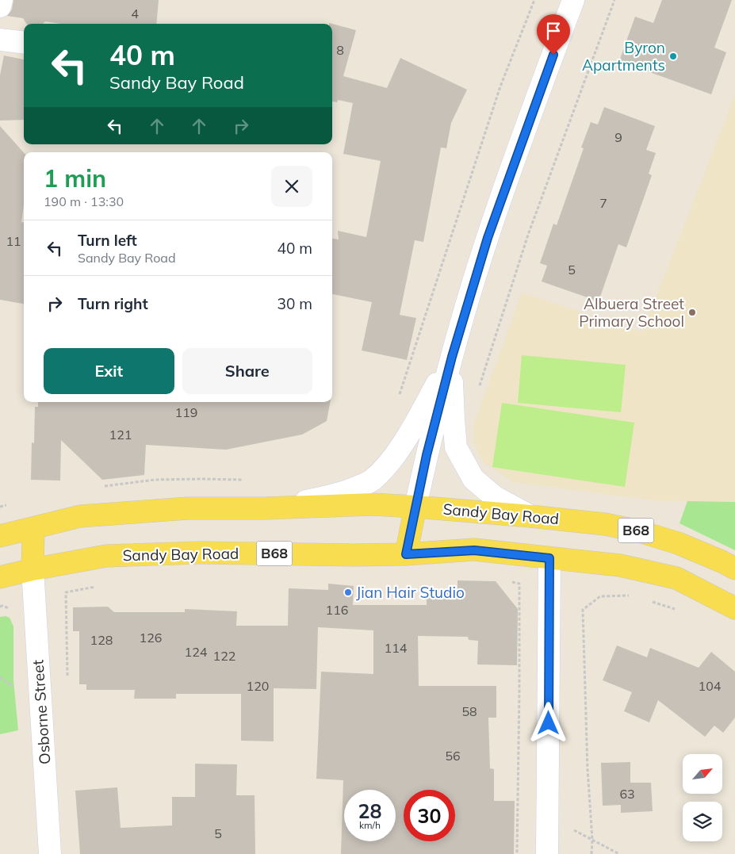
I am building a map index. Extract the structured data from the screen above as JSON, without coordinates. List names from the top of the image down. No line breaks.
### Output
{"streets":{"main road":["Sandy Bay Road","B68"],"street":["Osborne Street"]},"crossings":[["Sandy Bay Road","Osborne Street"]],"places":["Byron Apartments","Albuera Street Primary School","Jian Hair Studio"],"house_numbers":["4","8","9","7","11","5","119","121","116","126","128","114","124","122","120","104","58","56","63","5"],"north":"top right","page":{"turn":["40 m","Sandy Bay Road"],"heading":["1 min","190 m · 13:30"],"list":[{"name":"Turn left","note":"Sandy Bay Road","value":"40 m"},{"name":"Turn right","value":"30 m"}],"buttons":["Exit","Share"],"speed":"28 km/h","limit":"30"}}
